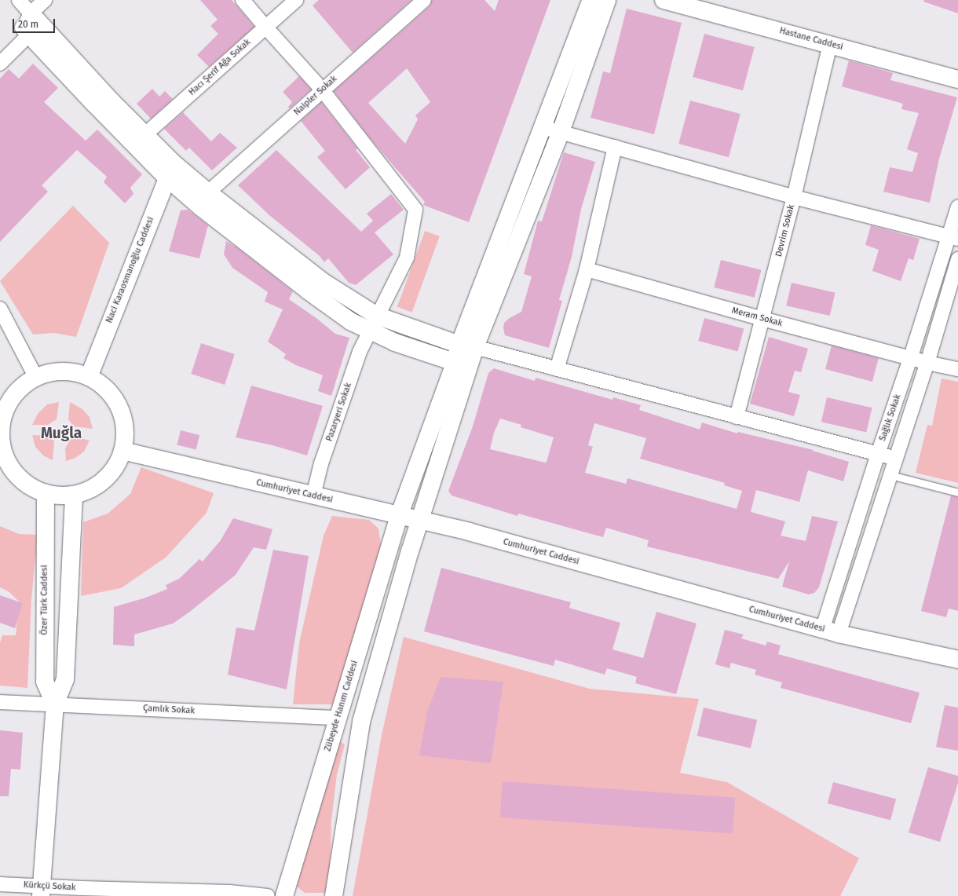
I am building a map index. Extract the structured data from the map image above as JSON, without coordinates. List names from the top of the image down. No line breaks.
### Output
{"streets":{"main road":["Hastane Caddesi","Naci Karaosmanoğlu Caddesi","Cumhuriyet Caddesi","Özer Türk Caddesi","Zübeyde Hanım Caddesi"],"street":["Hacı Şerif Ağa Sokak","Naipler Sokak","Devrim Sokak","Meram Sokak","Pazaryeri Sokak","Sağlık Sokak","Çamlık Sokak","Kürkçü Sokak"]},"crossings":[["Hastane Caddesi","Devrim Sokak"],["Hacı Şerif Ağa Sokak","Pazaryeri Sokak"],["Naipler Sokak","Pazaryeri Sokak"],["Devrim Sokak","Meram Sokak"],["Meram Sokak","Sağlık Sokak"],["Pazaryeri Sokak","Cumhuriyet Caddesi"],["Sağlık Sokak","Cumhuriyet Caddesi"],["Cumhuriyet Caddesi","Zübeyde Hanım Caddesi"],["Özer Türk Caddesi","Çamlık Sokak"],["Özer Türk Caddesi","Kürkçü Sokak"],["Zübeyde Hanım Caddesi","Çamlık Sokak"]],"districts":["Muğla"],"scale_bar":"20 m"}
